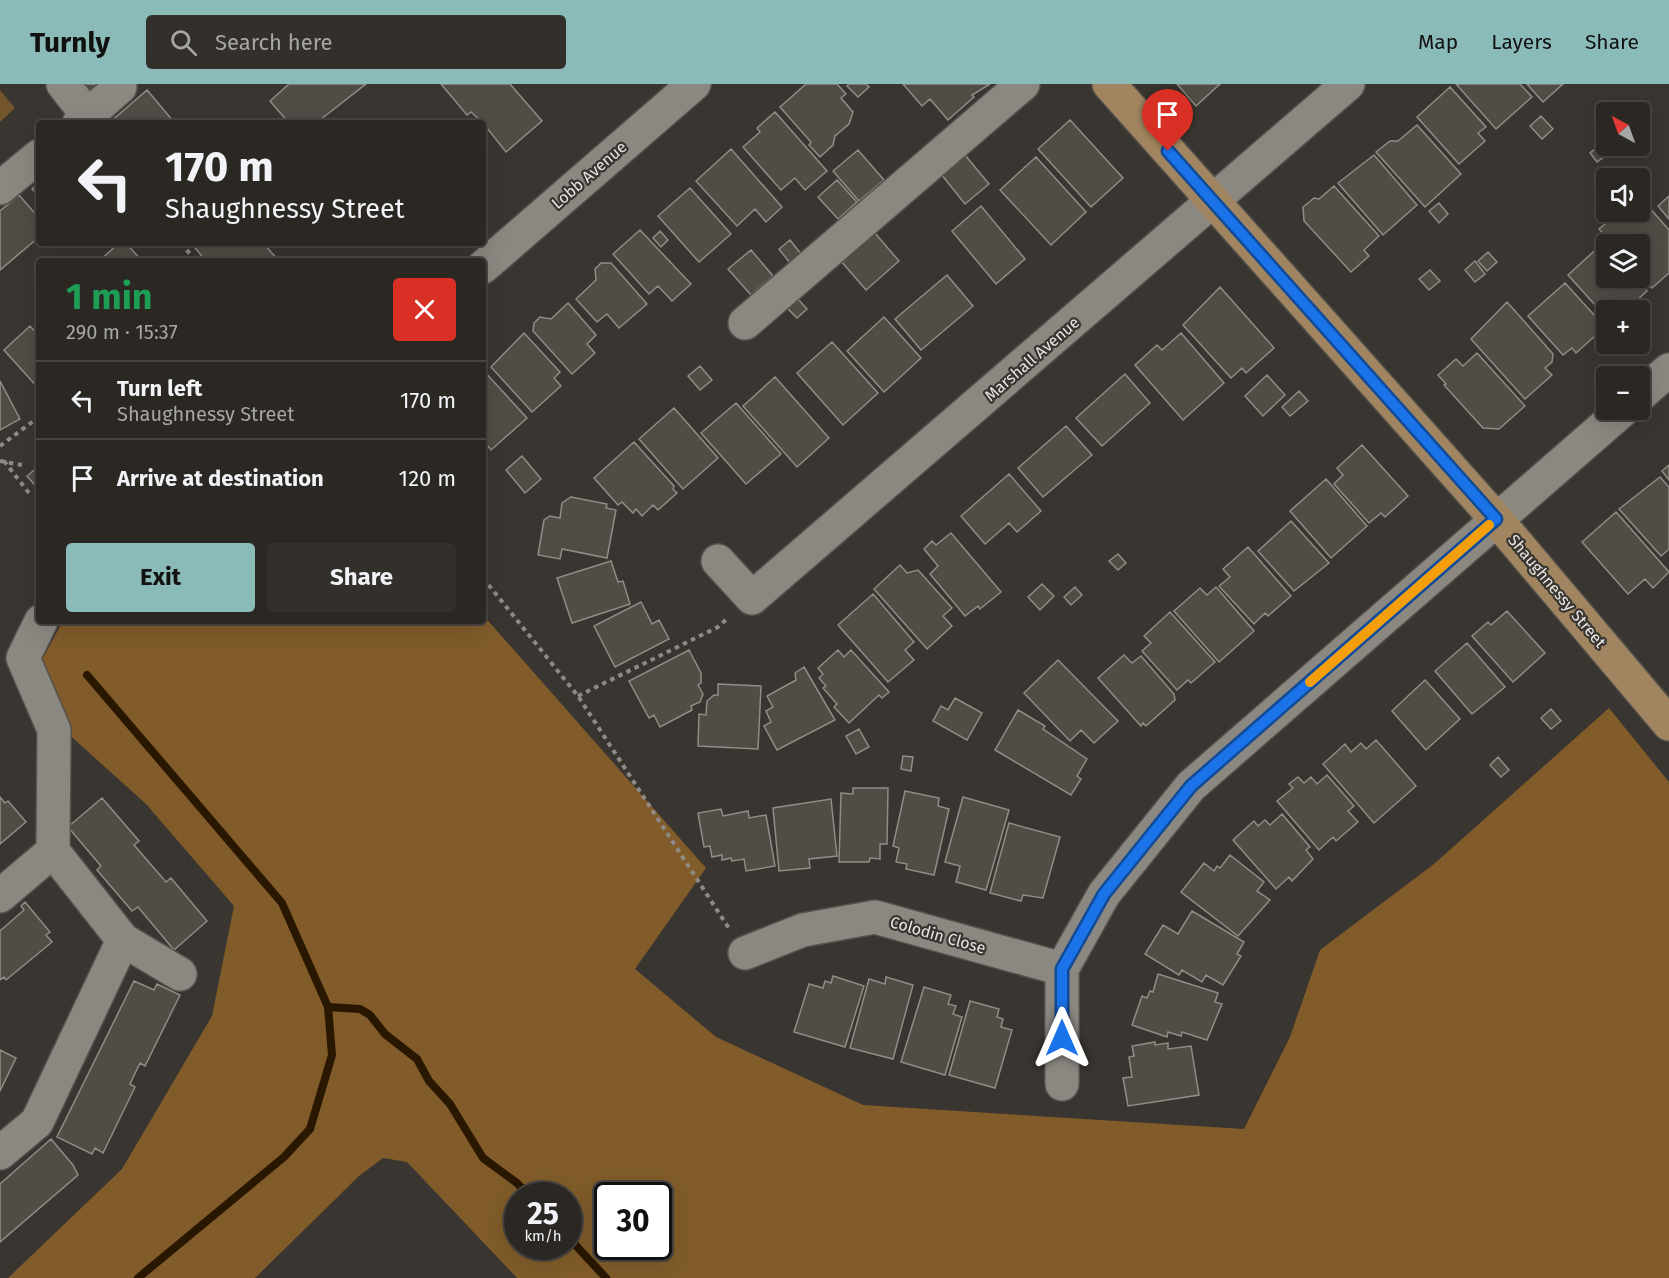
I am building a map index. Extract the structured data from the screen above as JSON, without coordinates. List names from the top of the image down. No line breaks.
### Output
{"streets":{"main road":["Shaughnessy Street"],"street":["Lobb Avenue","Marshall Avenue","Colodin Close"]},"crossings":[["Marshall Avenue","Shaughnessy Street"]],"north":"top left","page":{"header":"Turnly","search":"Search here","nav":["Map","Layers","Share"],"map_buttons":["+","−"],"turn":["170 m","Shaughnessy Street"],"heading":["1 min","290 m · 15:37"],"list":[{"name":"Turn left","note":"Shaughnessy Street","value":"170 m"},{"name":"Arrive at destination","value":"120 m"}],"buttons":["Exit","Share"],"speed":"25 km/h","limit":"30"}}
